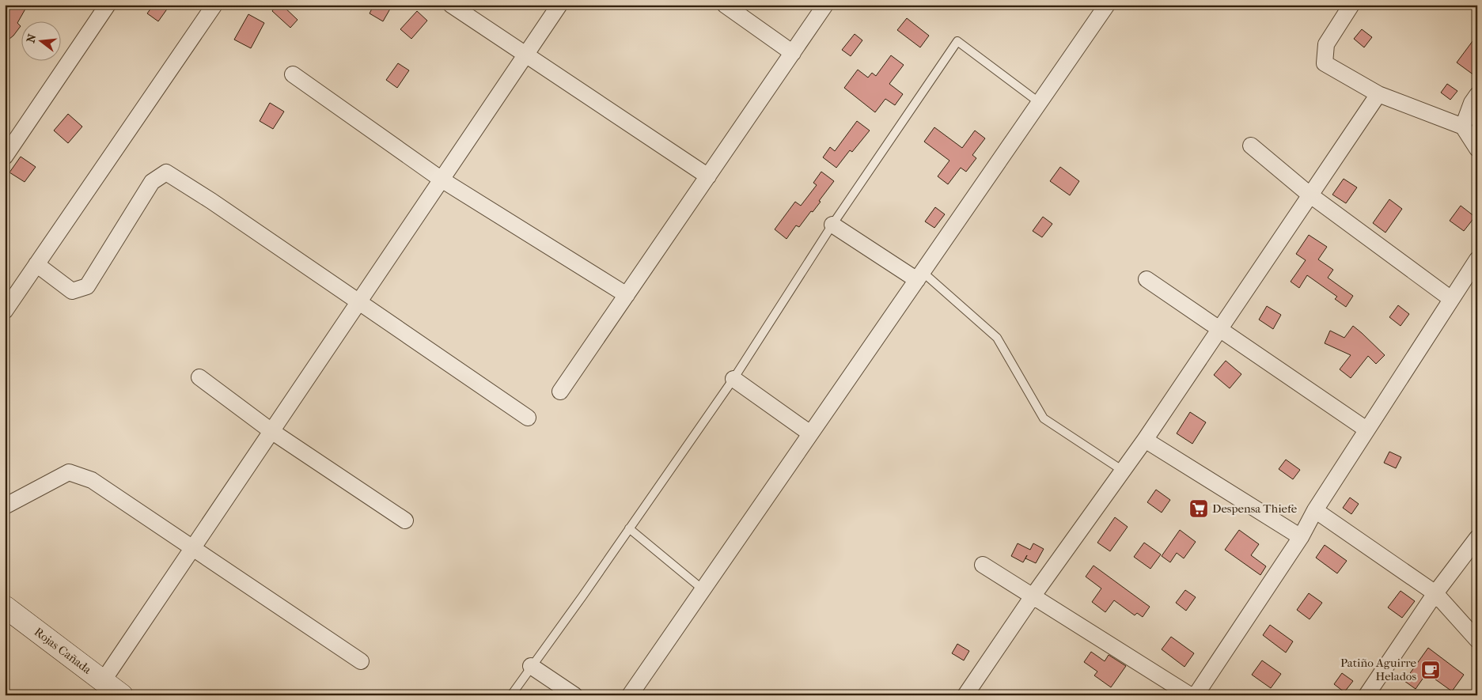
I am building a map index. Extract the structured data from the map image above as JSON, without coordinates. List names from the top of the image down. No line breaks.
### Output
{"streets":{"main road":["Rojas Cañada"]},"places":{"supermarket":["Despensa Thiefe"],"cafe":["Patiño Aguirre Helados"]},"north":"left"}
